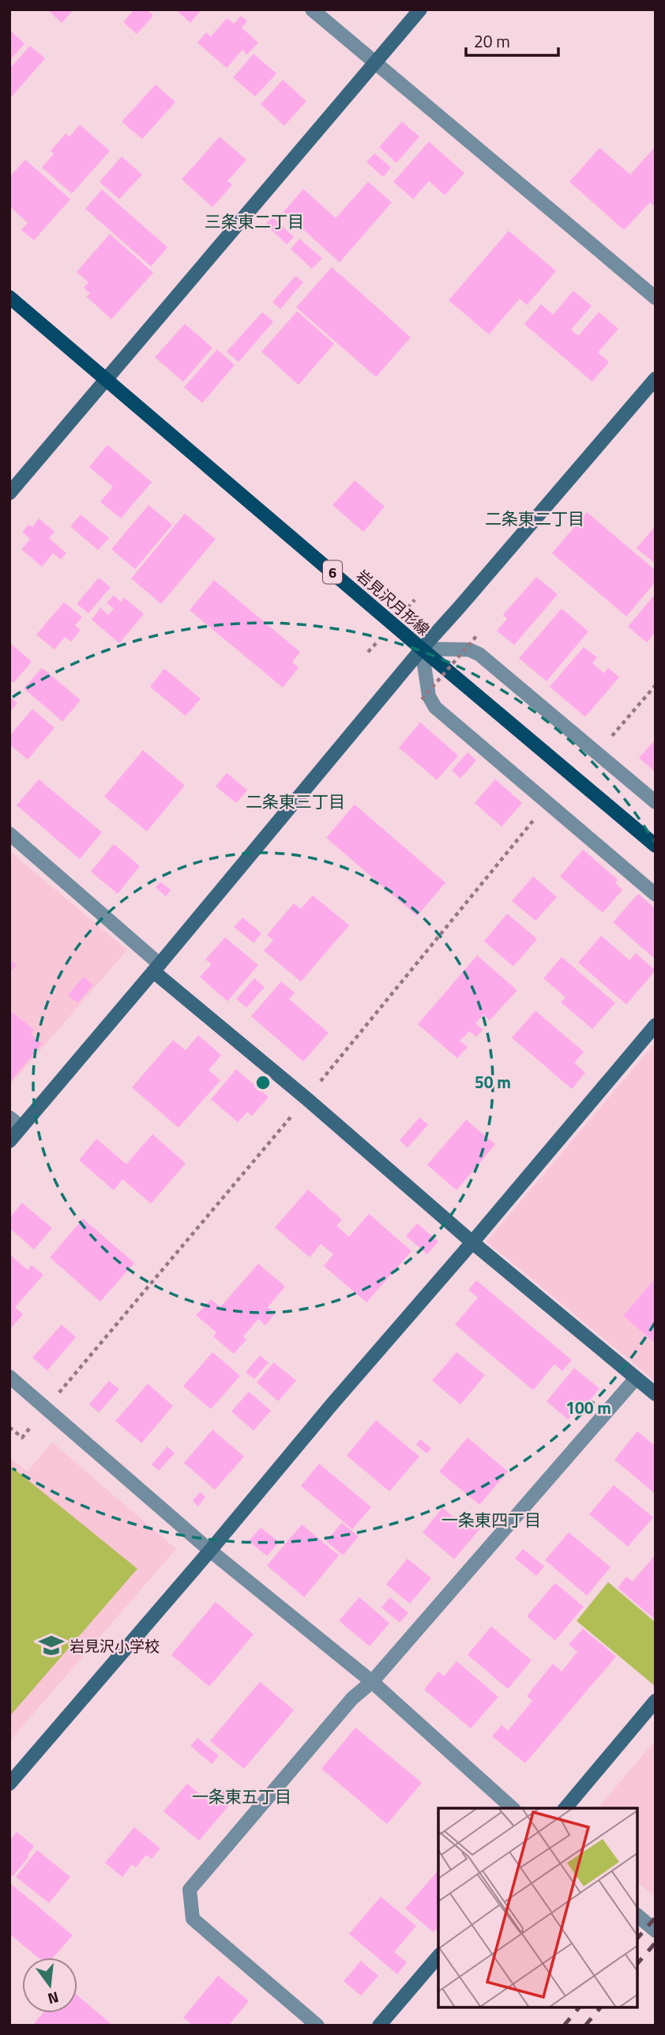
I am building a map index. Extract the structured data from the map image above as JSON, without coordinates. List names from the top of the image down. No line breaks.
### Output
{"streets":{"main road":["6","岩見沢月形線"]},"districts":["三条東二丁目","二条東二丁目","二条東三丁目","一条東四丁目","一条東五丁目"],"places":{"school or university":["岩見沢小学校"]},"scale_bar":"20 m","north":"bottom","rings":["50 m","100 m"]}
